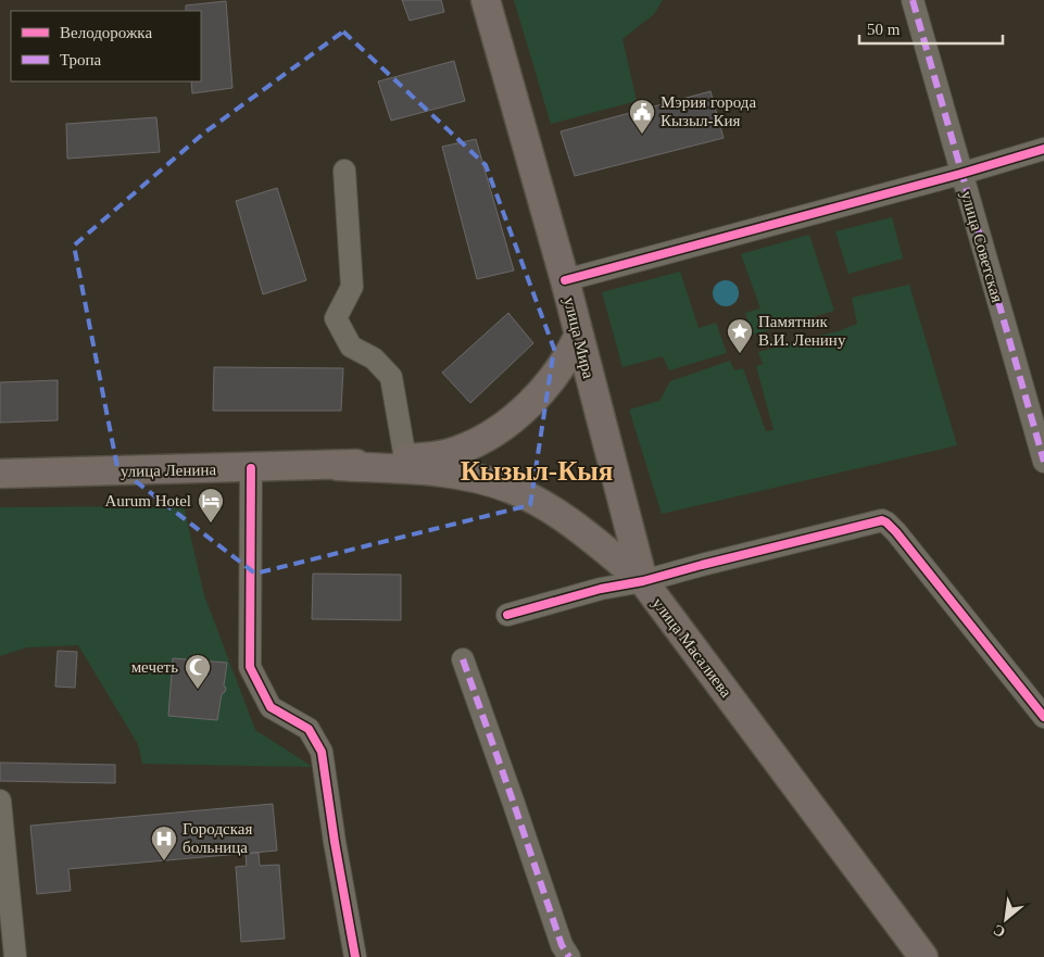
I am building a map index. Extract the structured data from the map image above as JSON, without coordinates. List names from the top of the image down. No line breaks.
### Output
{"streets":{"main road":["улица Мира","улица Ленина","улица Масалиева"],"street":["улица Советская"]},"crossings":[["улица Мира","улица Масалиева"],["улица Ленина","улица Масалиева"]],"districts":["Кызыл-Кыя"],"places":{"public building":["Мэрия города Кызыл-Кия"],"place":["Памятник В.И. Ленину"],"hotel":["Aurum Hotel"],"mosque":["мечеть"],"hospital":["Городская больница"]},"legend":["Велодорожка","Тропа"],"scale_bar":"50 m","north":"bottom left"}
